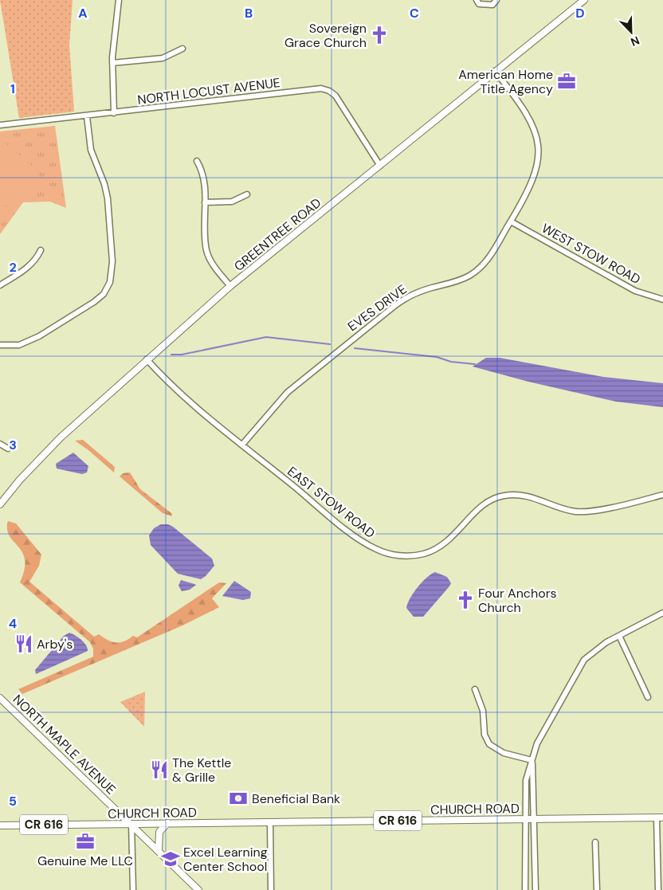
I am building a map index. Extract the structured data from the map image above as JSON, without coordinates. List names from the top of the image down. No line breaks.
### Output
{"streets":{"main road":["GREENTREE ROAD","NORTH MAPLE AVENUE","CHURCH ROAD","CR 616"],"street":["NORTH LOCUST AVENUE","WEST STOW ROAD","EVES DRIVE","EAST STOW ROAD"]},"crossings":[["NORTH LOCUST AVENUE","GREENTREE ROAD"],["GREENTREE ROAD","EVES DRIVE"],["GREENTREE ROAD","EAST STOW ROAD"],["WEST STOW ROAD","EVES DRIVE"],["EVES DRIVE","EAST STOW ROAD"],["NORTH MAPLE AVENUE","CHURCH ROAD"]],"places":{"church":["Sovereign Grace Church","Four Anchors Church"],"office":["American Home Title Agency","Genuine Me LLC"],"restaurant":["Arby's","The Kettle & Grille"],"bank":["Beneficial Bank"],"school or university":["Excel Learning Center School"]},"north":"bottom right","grid":{"columns":["A","B","C","D"],"rows":["1","2","3","4","5"]}}
